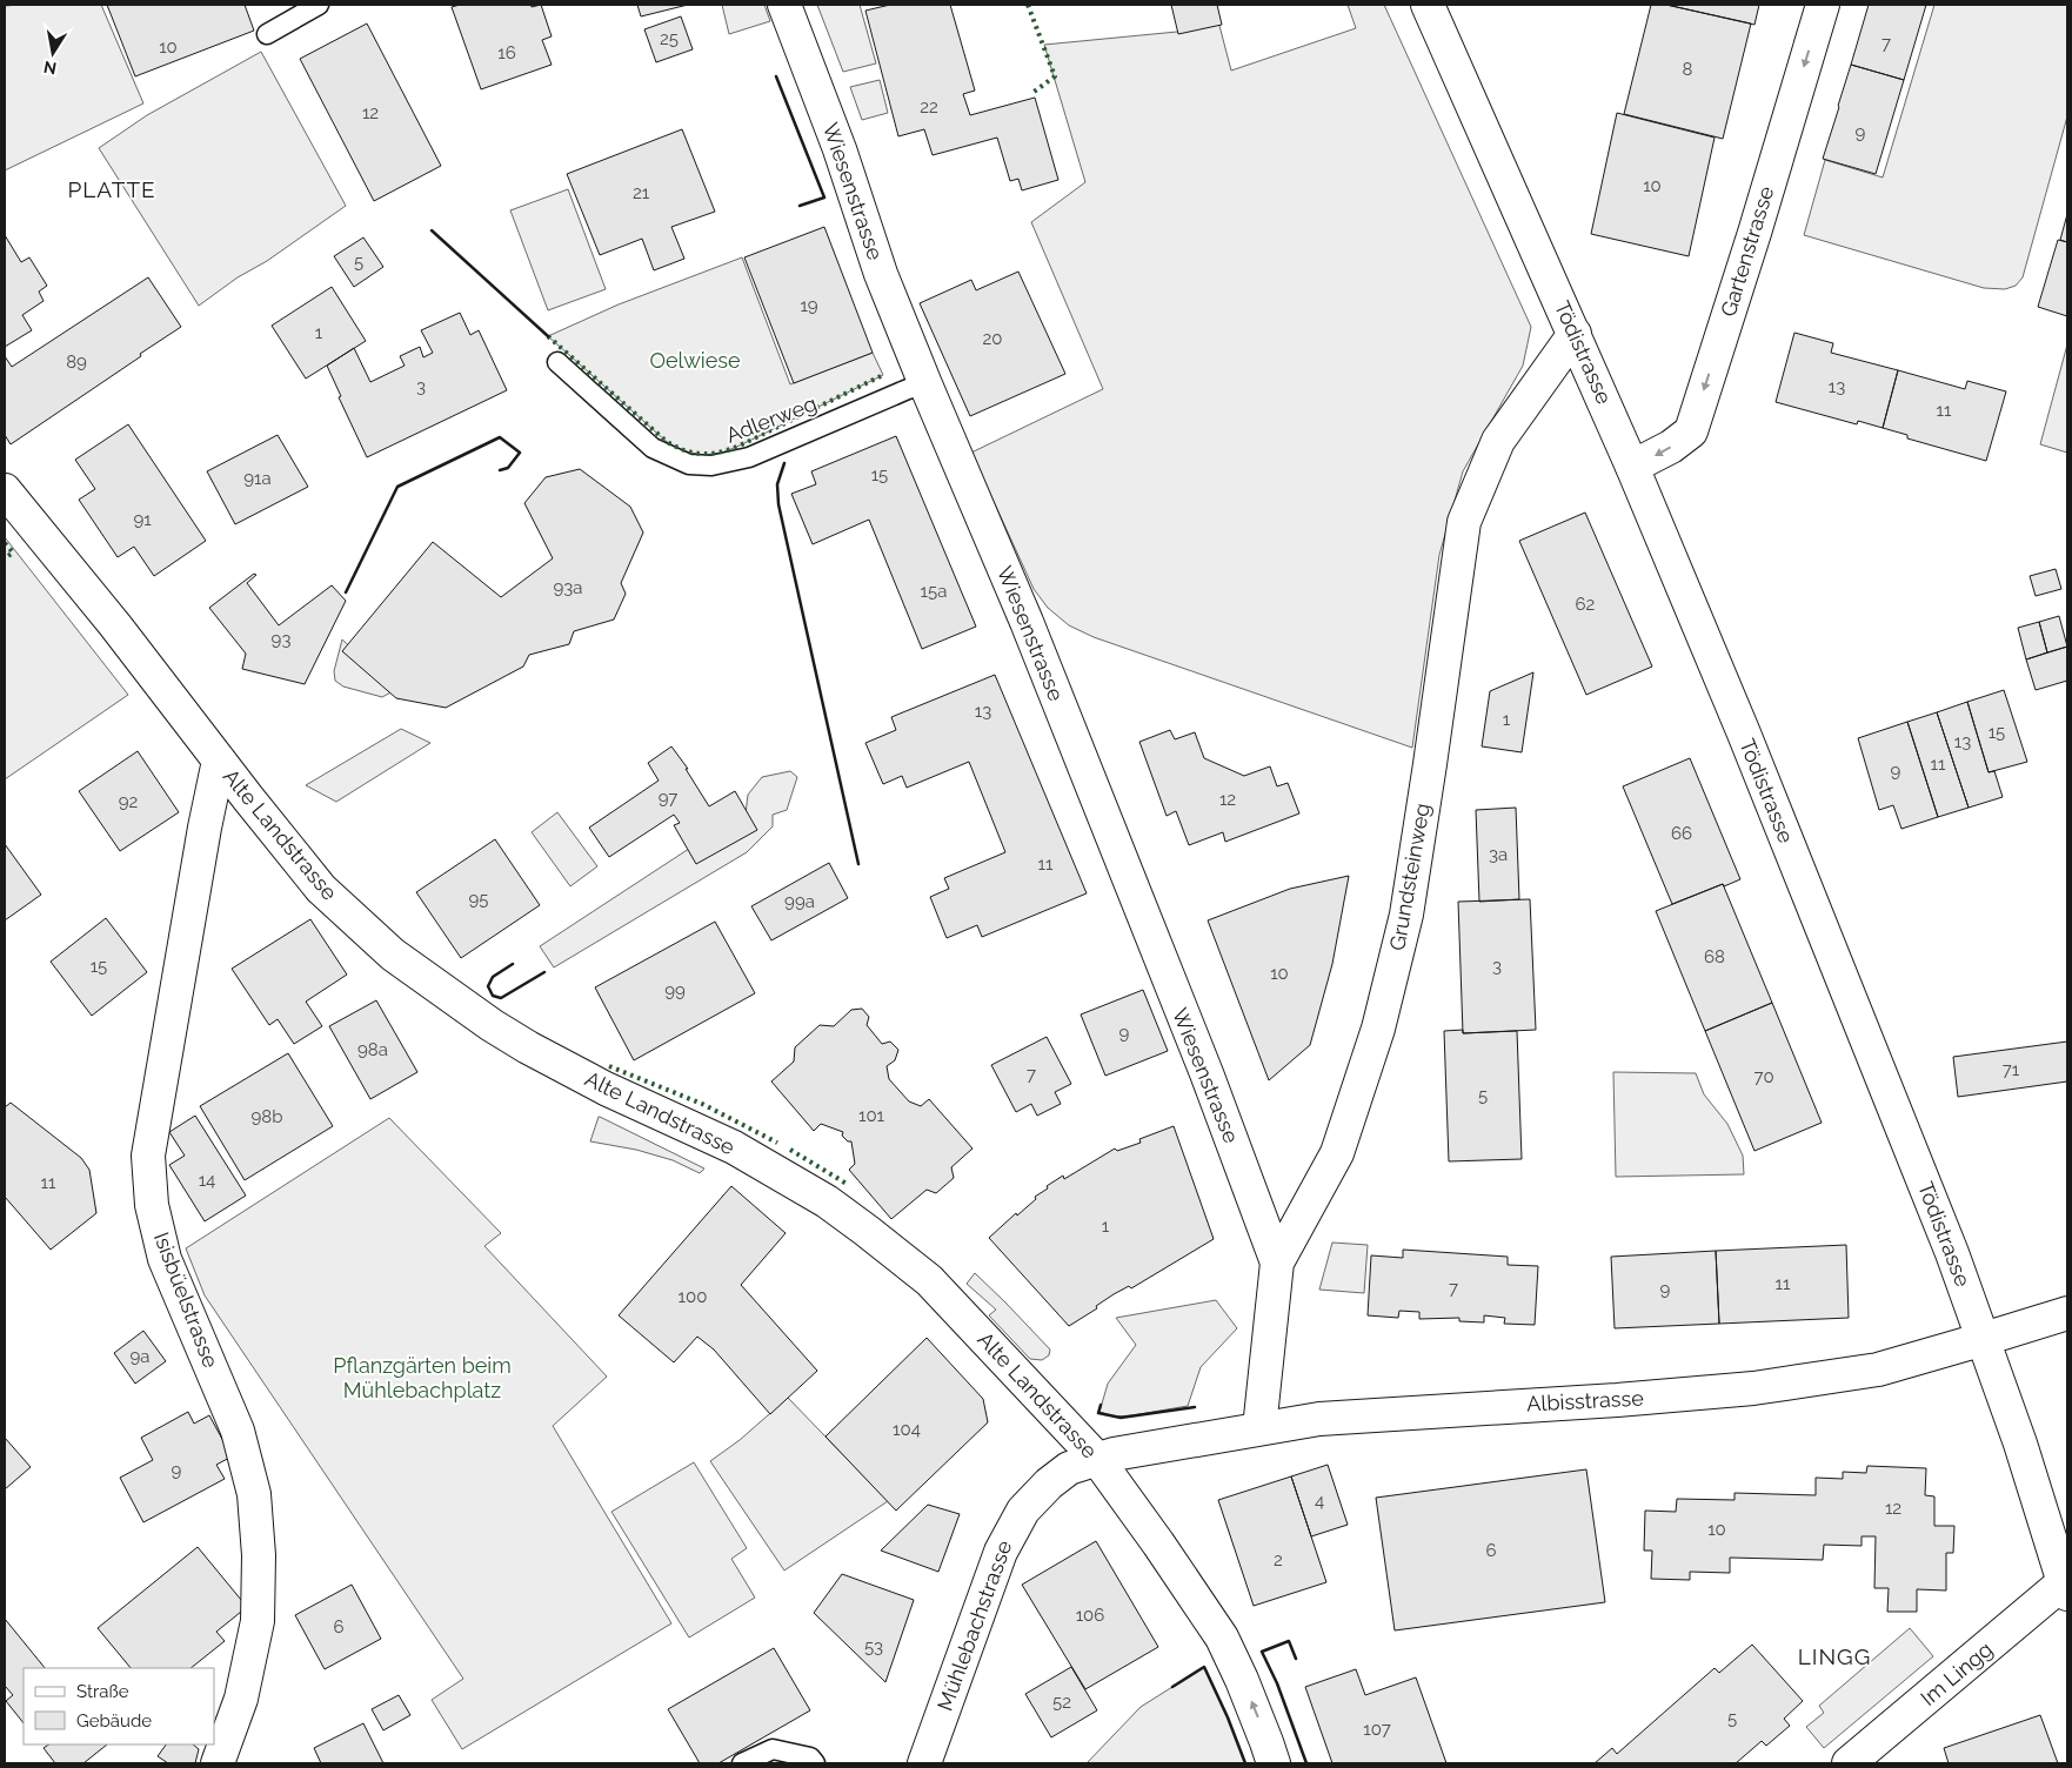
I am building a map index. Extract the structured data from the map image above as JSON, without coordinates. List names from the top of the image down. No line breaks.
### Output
{"streets":{"street":["Wiesenstrasse","Gartenstrasse","Tödistrasse","Alte Landstrasse","Grundsteinweg","Isisbüelstrasse","Albisstrasse","Mühlebachstrasse","Im Lingg"],"lane":["Adlerweg"]},"crossings":[["Wiesenstrasse","Adlerweg"],["Wiesenstrasse","Grundsteinweg"],["Gartenstrasse","Tödistrasse"],["Tödistrasse","Grundsteinweg"],["Tödistrasse","Albisstrasse"],["Tödistrasse","Im Lingg"],["Alte Landstrasse","Isisbüelstrasse"],["Alte Landstrasse","Albisstrasse"],["Alte Landstrasse","Mühlebachstrasse"],["Grundsteinweg","Albisstrasse"],["Albisstrasse","Mühlebachstrasse"]],"one_way":["Gartenstrasse"],"districts":["PLATTE","LINGG"],"parks":["Oelwiese","Pflanzgärten beim Mühlebachplatz"],"house_numbers":["25","7","10","16","8","22","12","9","10","21","5","19","1","20","89","3","13","11","15","91a","91","93a","15a","62","93","13","1","15","13","11","9","97","12","92","66","3a","11","95","99a","68","15","3","10","99","9","98a","71","7","70","5","101","98b","14","11","1","11","7","9","100","9a","104","9","4","12","10","6","2","106","6","53","52","5","107"],"legend":["Straße","Gebäude"],"north":"bottom"}
